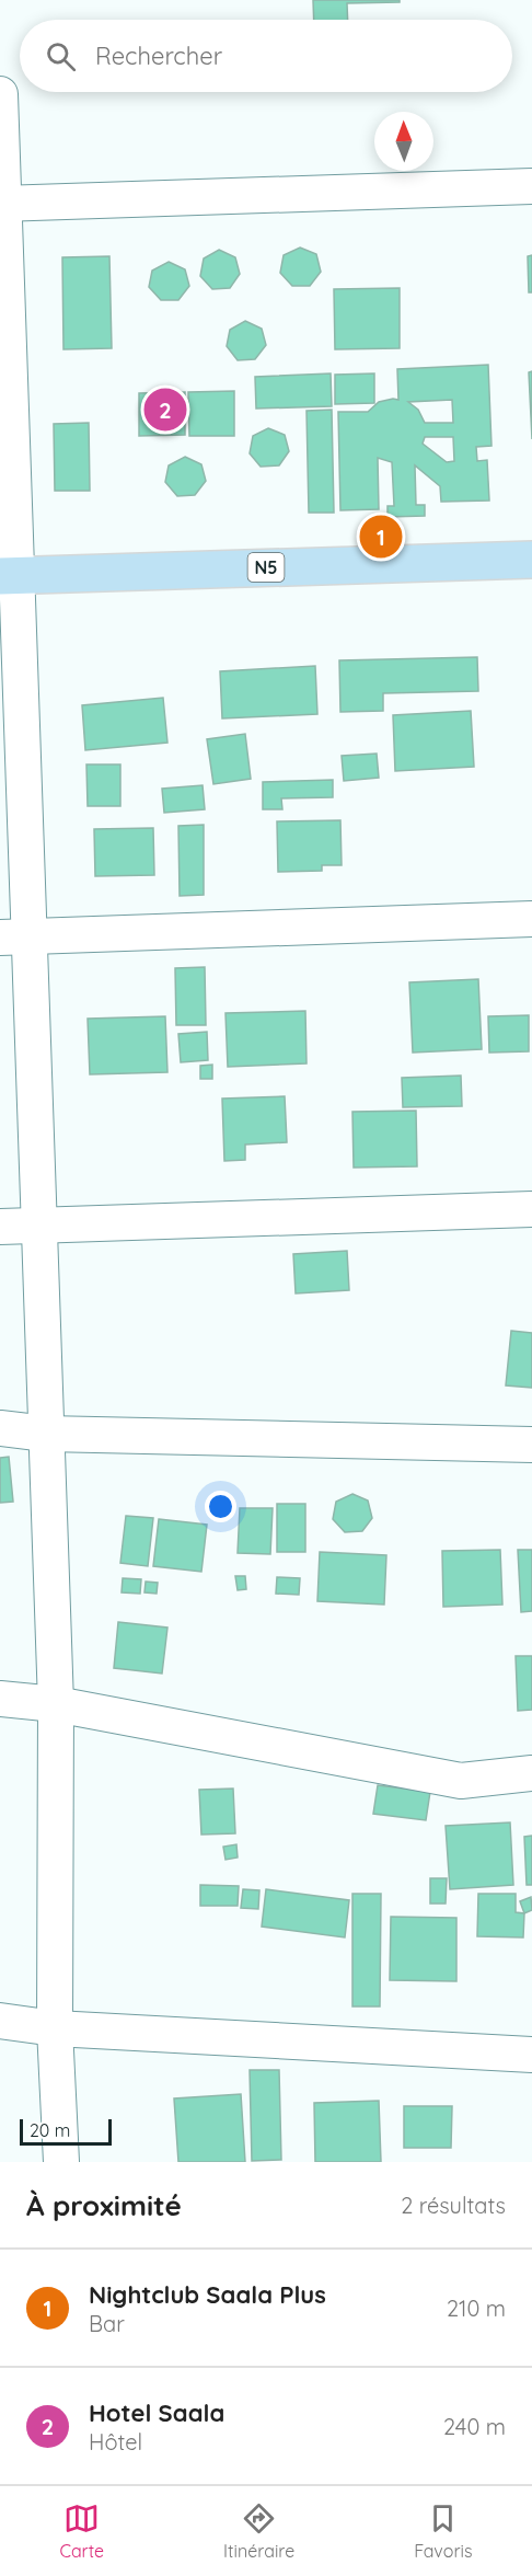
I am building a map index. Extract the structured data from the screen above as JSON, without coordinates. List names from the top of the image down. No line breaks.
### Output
{"streets":{"highway":["N5"]},"scale_bar":"20 m","north":"top","page":{"search":"Rechercher","pins":["2","1"],"scale":"20 m","heading":["À proximité","2 résultats"],"list":[{"mark":"1","name":"Nightclub Saala Plus","note":"Bar","value":"210 m"},{"mark":"2","name":"Hotel Saala","note":"Hôtel","value":"240 m"}],"nav":["Carte","Itinéraire","Favoris"]}}
